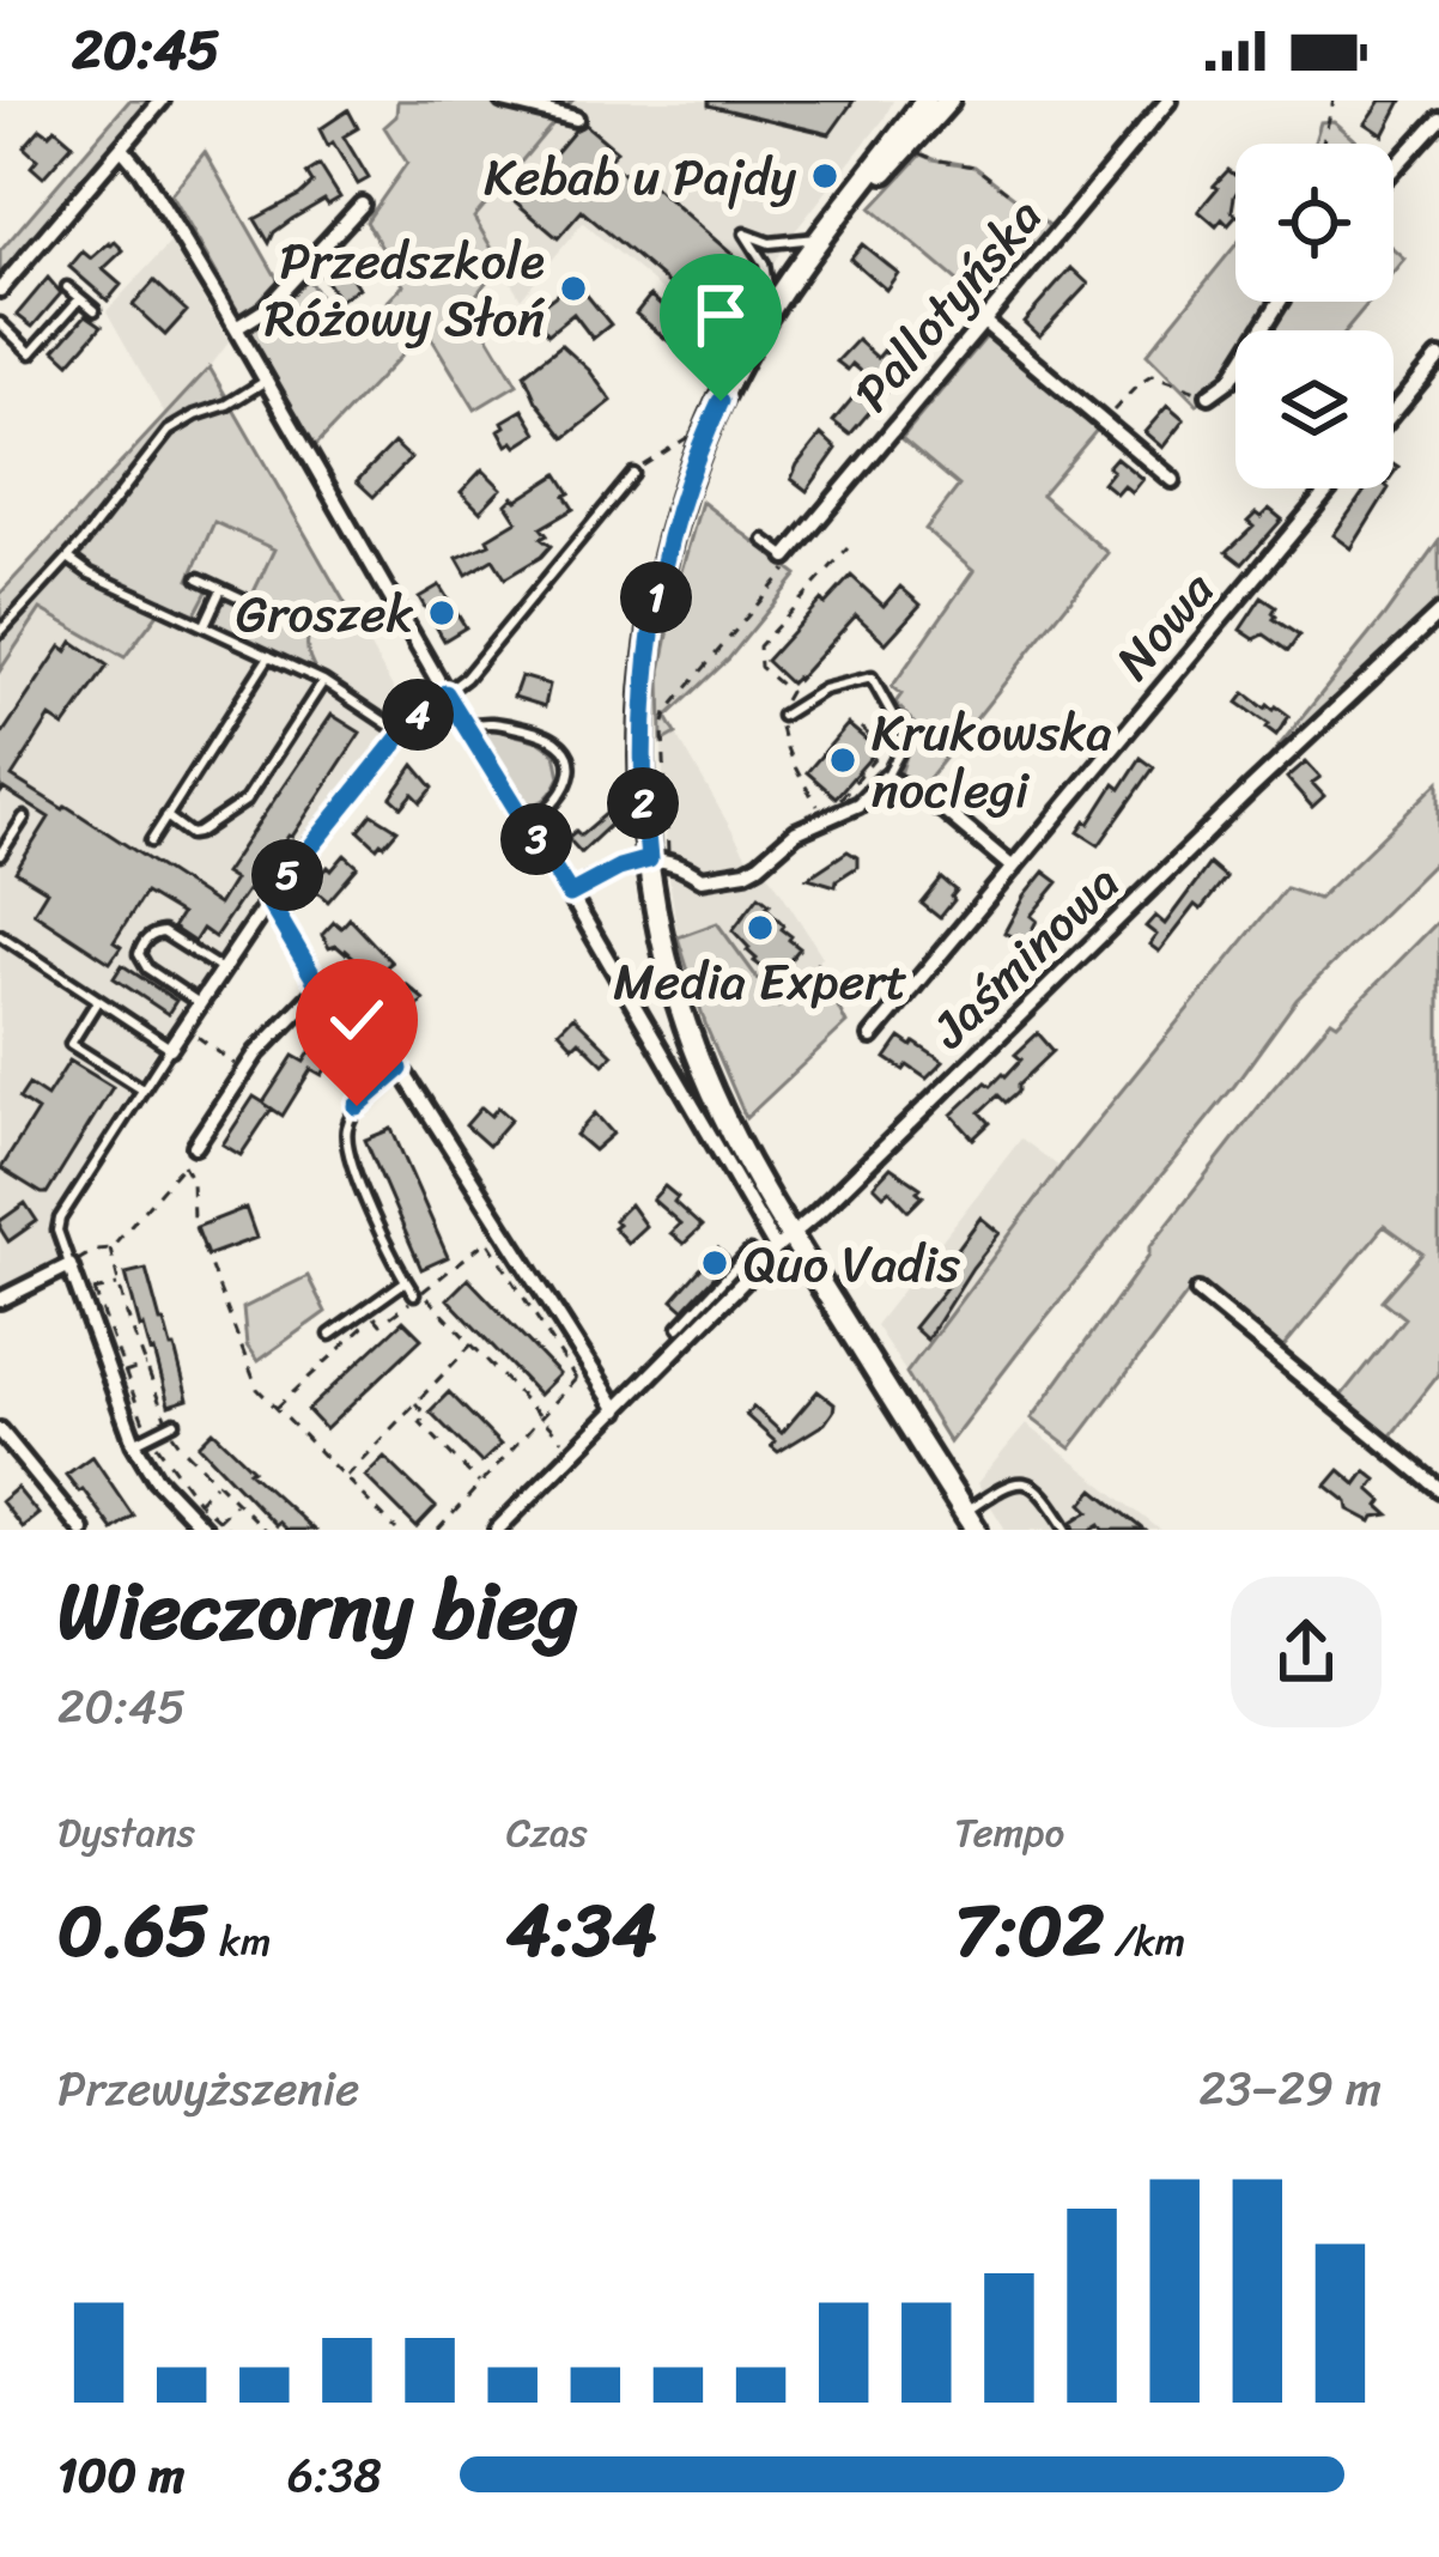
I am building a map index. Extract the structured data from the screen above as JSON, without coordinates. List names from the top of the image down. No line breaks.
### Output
{"streets":{"street":["Pallotyńska","Nowa","Jaśminowa"]},"places":["Kebab u Pajdy","Przedszkole Różowy Słoń","Groszek","Krukowska noclegi","Media Expert","Quo Vadis"],"page":{"status":"20:45","pins":["1","4","2","3","5"],"heading":["Wieczorny bieg","20:45"],"stats":[["Dystans","0.65 km"],["Czas","4:34"],["Tempo","7:02 /km"]],"chart":["Przewyższenie","23–29 m"],"list":[{"name":"100 m","note":"6:38"}]}}
